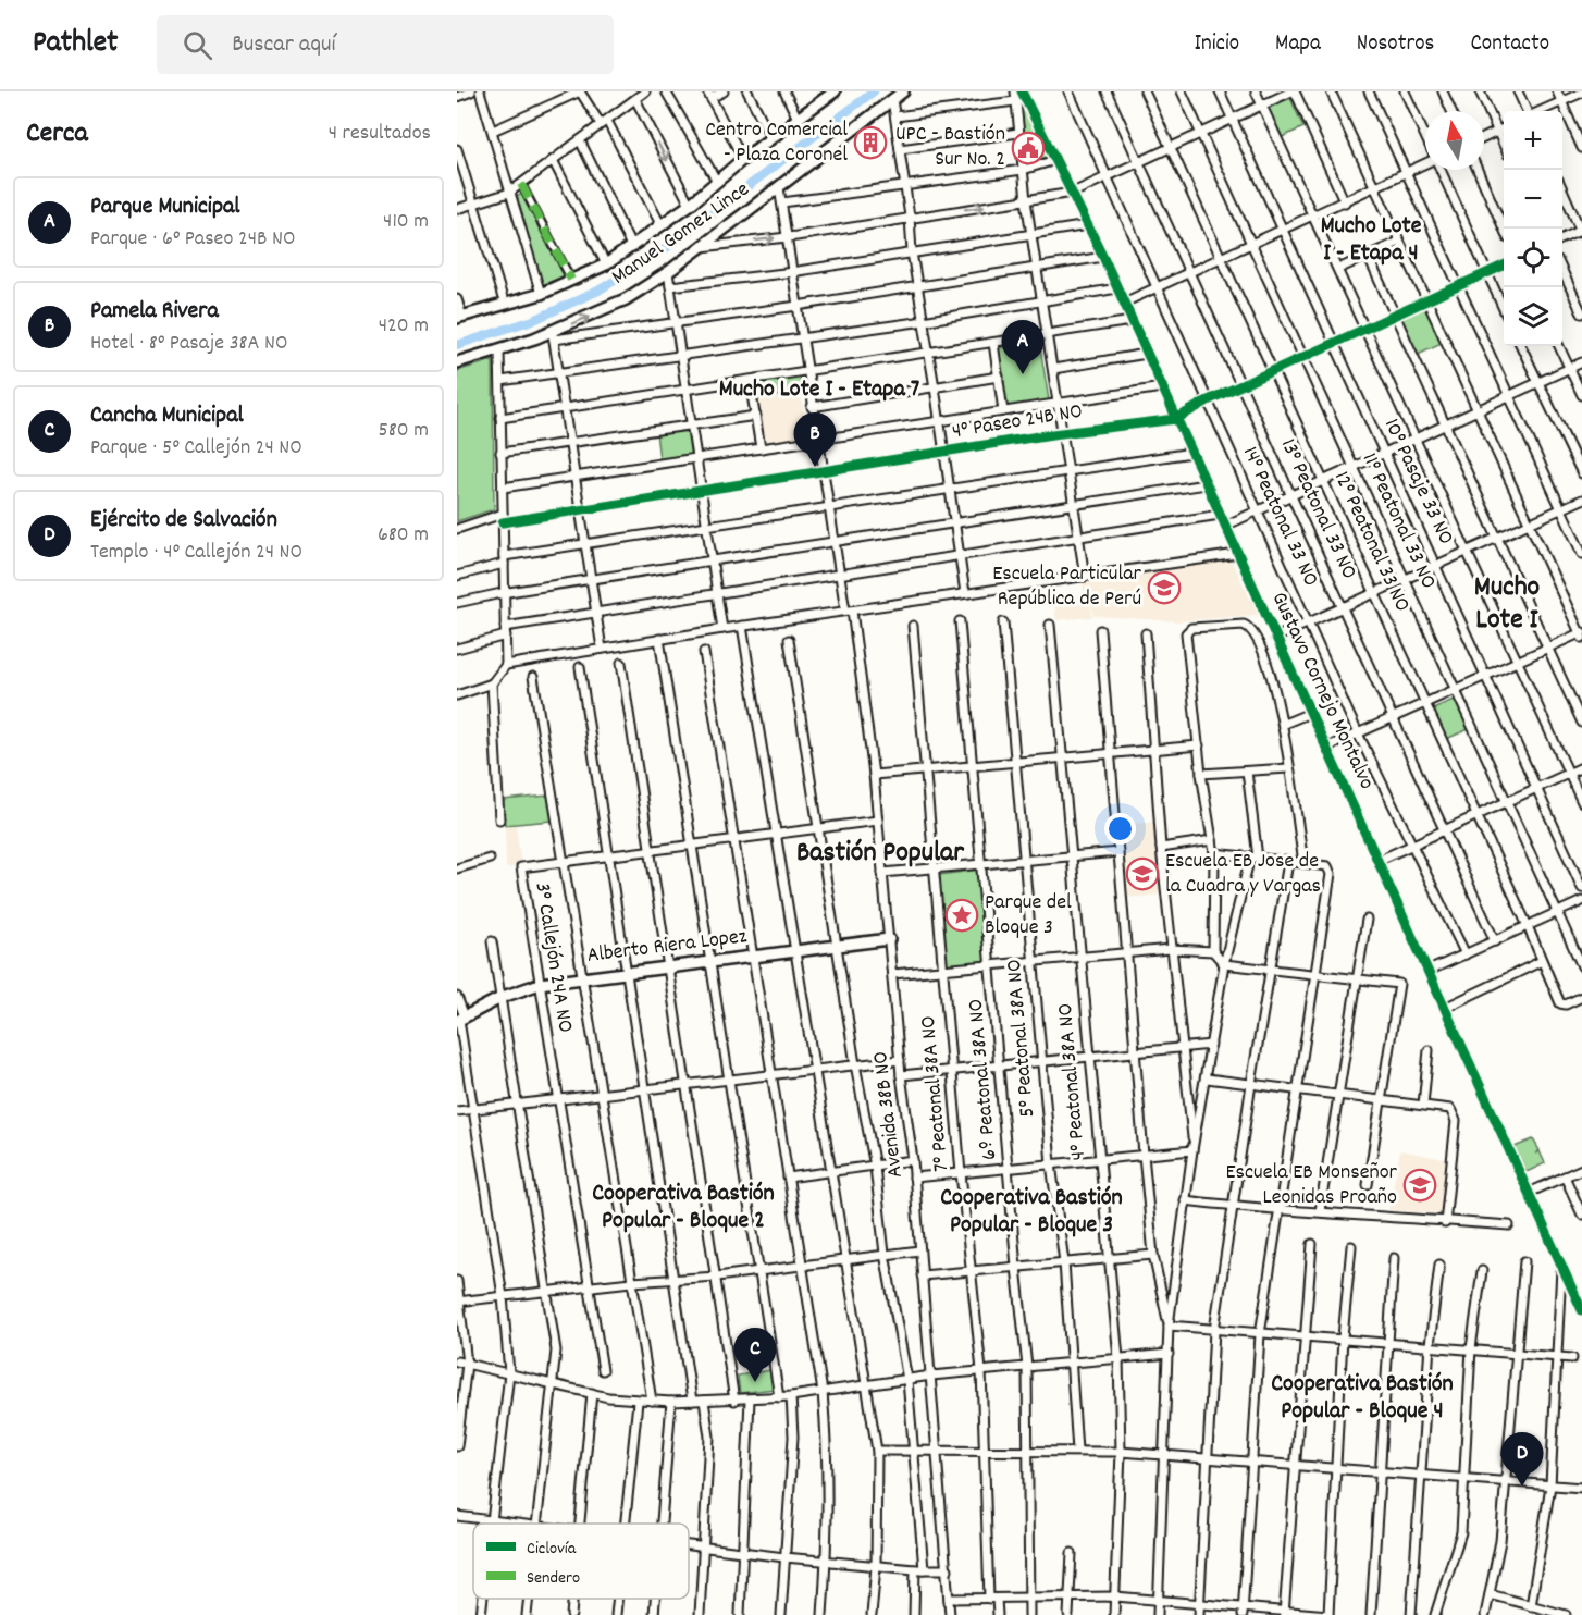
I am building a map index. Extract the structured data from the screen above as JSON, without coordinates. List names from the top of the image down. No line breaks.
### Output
{"streets":{"main road":["Manuel Gomez Lince","Alberto Riera Lopez"],"street":["4° Paseo 24B NO","10° Pasaje 33 NO","13° Peatonal 33 NO","14° Peatonal 33 NO","11° Peatonal 33 NO","12° Peatonal 33 NO","Gustavo Cornejo Montalvo","3° Callejón 24A NO","5° Peatonal 38A NO","6º Peatonal 38A NO","4° Peatonal 38A NO","7° Peatonal 38A NO","Avenida 38B NO"]},"crossings":[["Manuel Gomez Lince","Avenida 38B NO"],["4° Paseo 24B NO","10° Pasaje 33 NO"],["4° Paseo 24B NO","13° Peatonal 33 NO"],["4° Paseo 24B NO","14° Peatonal 33 NO"],["4° Paseo 24B NO","11° Peatonal 33 NO"],["4° Paseo 24B NO","12° Peatonal 33 NO"],["4° Paseo 24B NO","Gustavo Cornejo Montalvo"],["4° Paseo 24B NO","Avenida 38B NO"],["Alberto Riera Lopez","3° Callejón 24A NO"],["Alberto Riera Lopez","Avenida 38B NO"],["3° Callejón 24A NO","Avenida 38B NO"]],"districts":["Mucho Lote I - Etapa 4","Mucho Lote I - Etapa 7","Mucho Lote I","Bastión Popular","Cooperativa Bastión Popular - Bloque 2","Cooperativa Bastión Popular - Bloque 3","Cooperativa Bastión Popular - Bloque 4"],"places":{"building":["Centro Comercial - Plaza Coronel"],"public building":["UPC - Bastión Sur No. 2"],"school or university":["Escuela Particular República de Perú","Escuela EB Jose de la Cuadra y Vargas","Escuela EB Monseñor Leonidas Proaño"],"place":["Parque del Bloque 3"]},"legend":["Ciclovía","Sendero"],"north":"top","page":{"header":"Pathlet","search":"Buscar aquí","nav":["Inicio","Mapa","Nosotros","Contacto"],"heading":["Cerca","4 resultados"],"map_buttons":["+","−"],"list":[{"mark":"A","name":"Parque Municipal","note":"Parque · 6° Paseo 24B NO","value":"410 m"},{"mark":"B","name":"Pamela Rivera","note":"Hotel · 8° Pasaje 38A NO","value":"420 m"},{"mark":"C","name":"Cancha Municipal","note":"Parque · 5° Callejón 24 NO","value":"580 m"},{"mark":"D","name":"Ejército de Salvación","note":"Templo · 4° Callejón 24 NO","value":"680 m"}],"pins":["A","B","C","D"]}}
